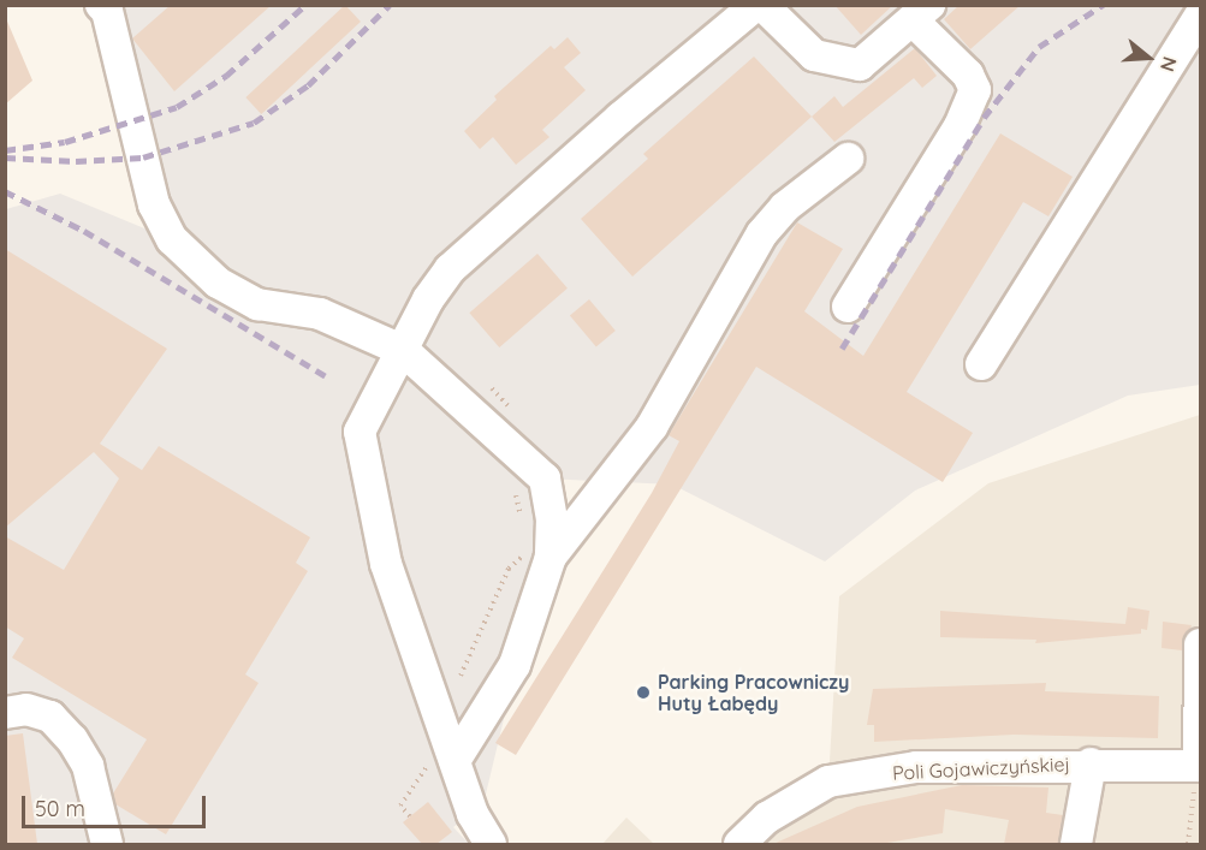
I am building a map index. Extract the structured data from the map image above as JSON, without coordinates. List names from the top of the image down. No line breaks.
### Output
{"streets":{"street":["Poli Gojawiczyńskiej"]},"places":["Parking Pracowniczy Huty Łabędy"],"scale_bar":"50 m","north":"right"}
